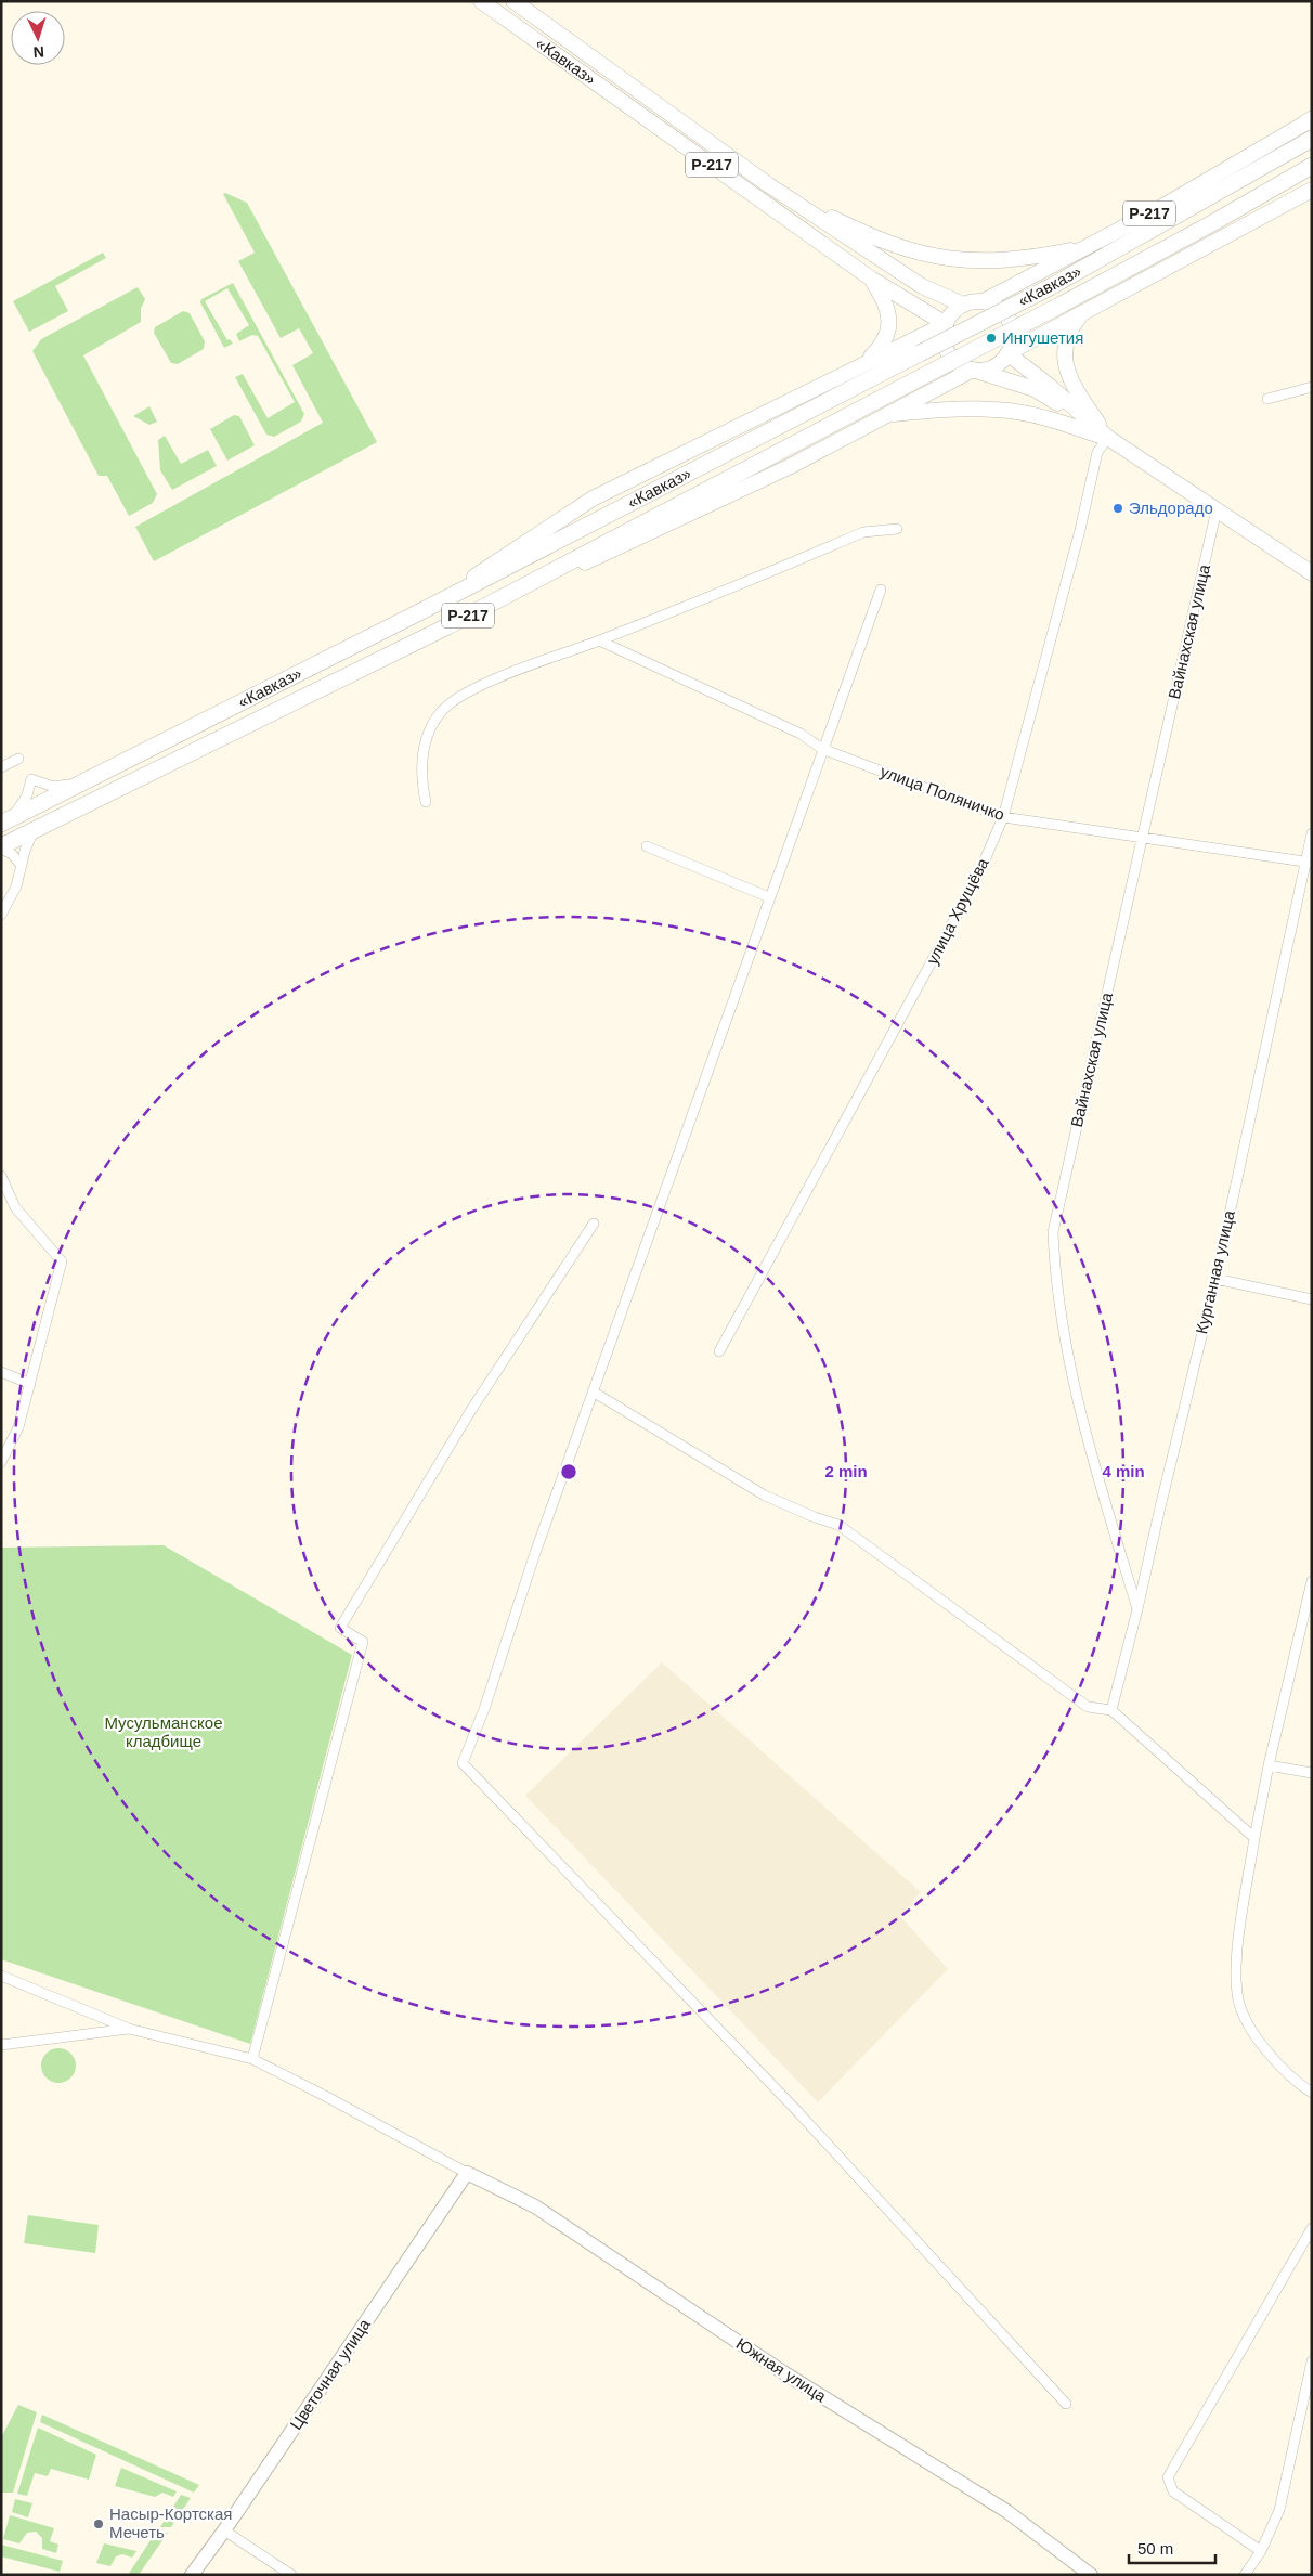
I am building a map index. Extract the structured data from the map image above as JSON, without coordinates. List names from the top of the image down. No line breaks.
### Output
{"streets":{"highway":["«Кавказ»","Р-217"],"street":["Вайнахская улица","улица Поляничко","улица Хрущёва","Курганная улица","Южная улица","Цветочная улица"]},"crossings":[["«Кавказ»","Р-217"],["Р-217","улица Хрущёва"],["Вайнахская улица","улица Поляничко"],["Вайнахская улица","Курганная улица"],["улица Поляничко","улица Хрущёва"],["улица Поляничко","Курганная улица"],["Южная улица","Цветочная улица"]],"parks":["Мусульманское кладбище"],"places":["Ингушетия","Эльдорадо","Насыр-Кортская Мечеть"],"scale_bar":"50 m","north":"bottom","rings":["2 min","4 min"]}
